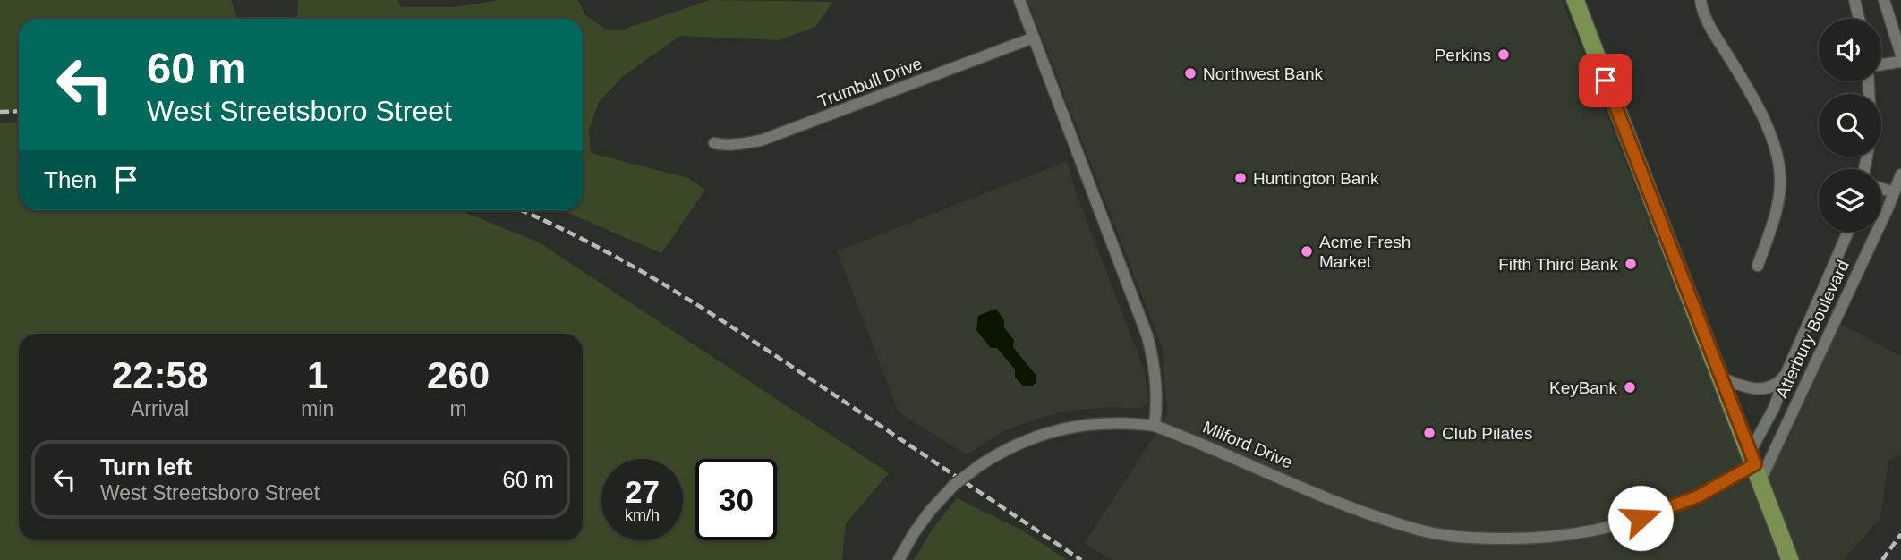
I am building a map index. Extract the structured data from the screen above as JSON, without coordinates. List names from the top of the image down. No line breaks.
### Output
{"streets":{"street":["Trumbull Drive","Atterbury Boulevard","Milford Drive"]},"crossings":[["Atterbury Boulevard","Milford Drive"]],"places":["Perkins","Northwest Bank","Huntington Bank","Acme Fresh Market","Fifth Third Bank","KeyBank","Club Pilates"],"page":{"turn":["60 m","West Streetsboro Street"],"then":"Then","eta":["22:58","Arrival","1","min","260","m"],"list":[{"name":"Turn left","note":"West Streetsboro Street","value":"60 m"}],"speed":"27 km/h","limit":"30"}}
